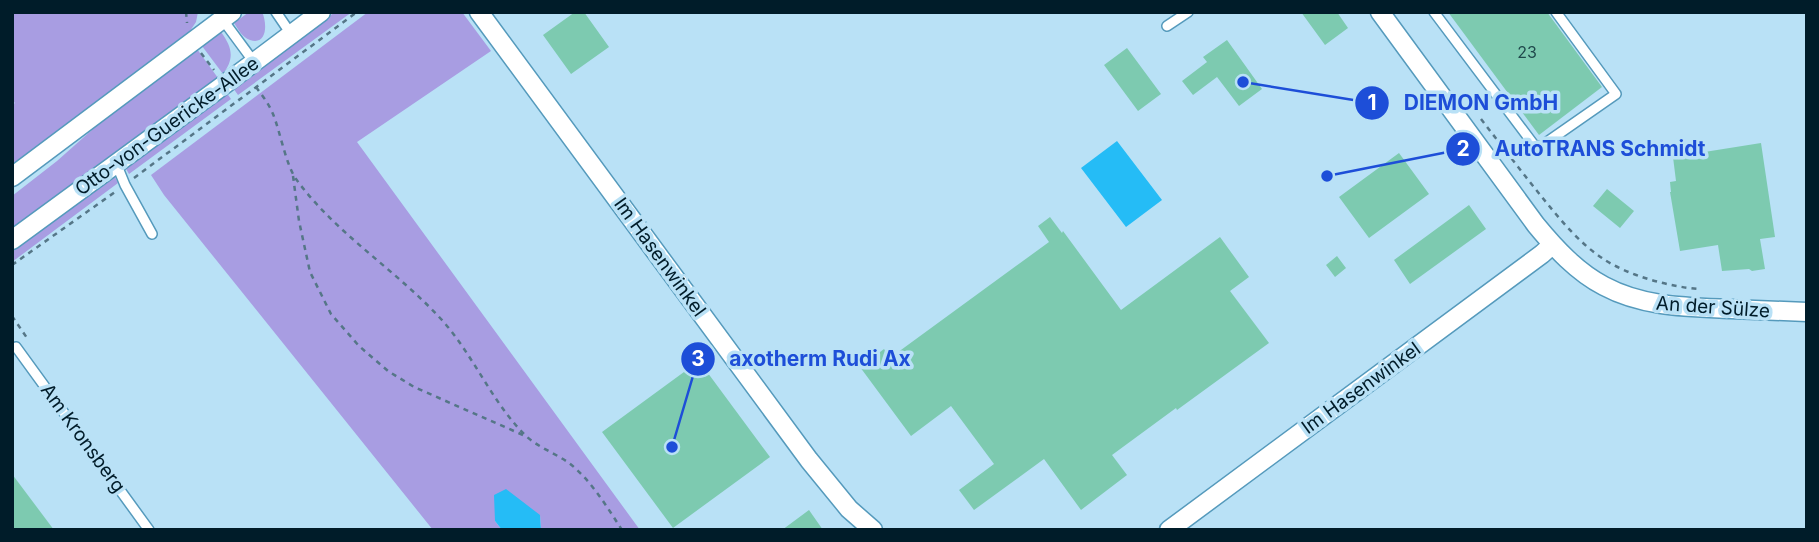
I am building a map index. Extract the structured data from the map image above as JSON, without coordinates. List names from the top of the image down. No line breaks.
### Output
{"streets":{"street":["Otto-von-Guericke-Allee","Im Hasenwinkel","An der Sülze"],"lane":["Am Kronsberg"]},"crossings":[["Im Hasenwinkel","An der Sülze"]],"places":["DIEMON GmbH","AutoTRANS Schmidt","axotherm Rudi Ax"],"house_numbers":["23"]}
